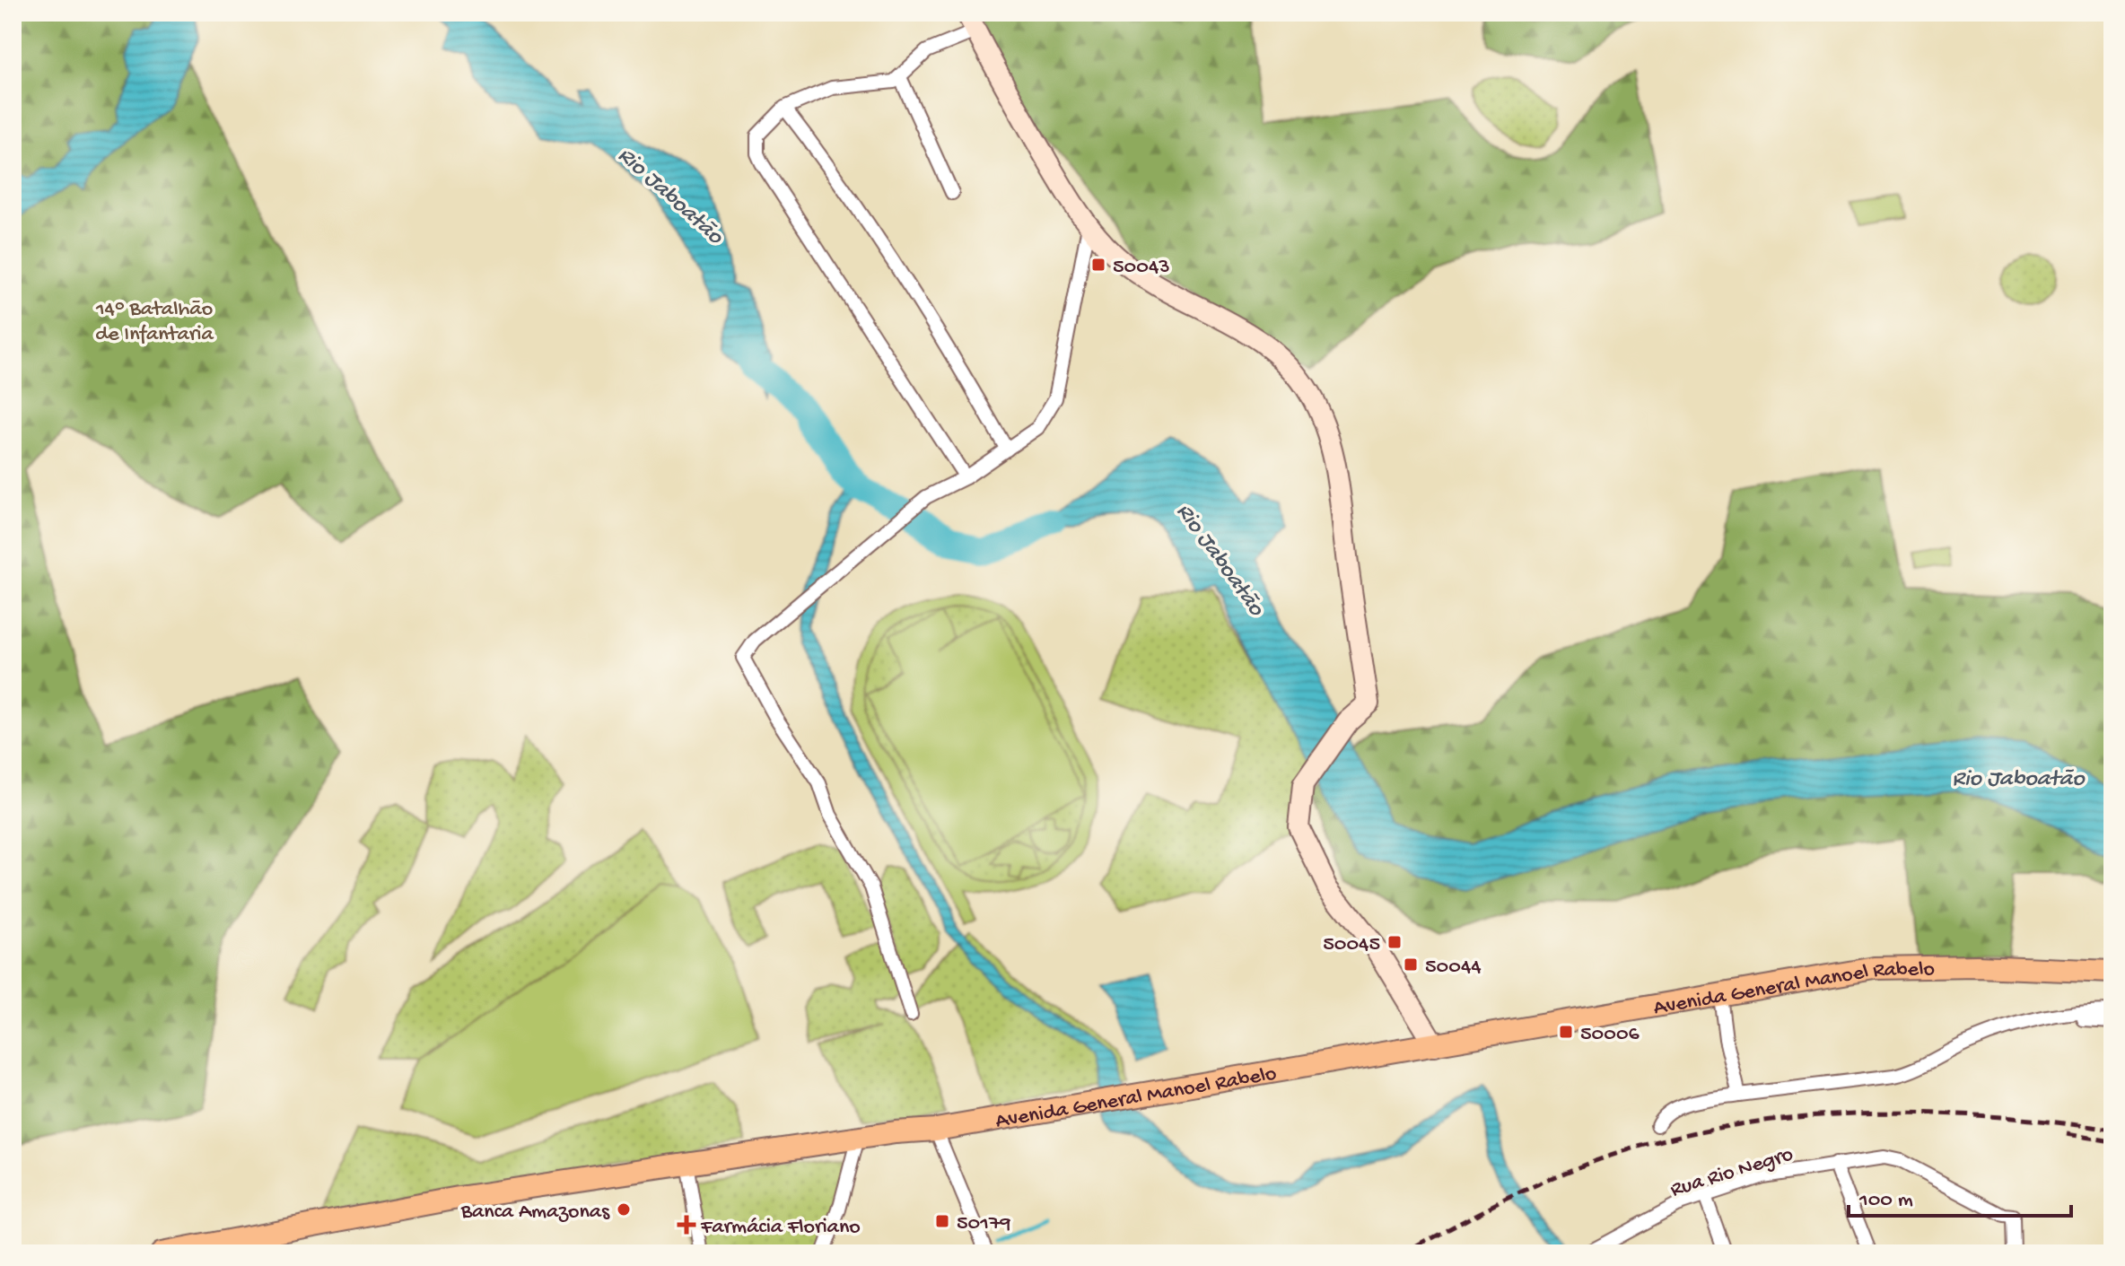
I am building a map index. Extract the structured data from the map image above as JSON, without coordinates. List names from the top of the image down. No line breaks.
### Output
{"streets":{"main road":["Avenida General Manoel Rabelo"],"street":["Rua Rio Negro"]},"water":["Rio Jaboatão"],"parks":["14° Batalhão de Infantaria"],"places":{"transit":["50043","50045","50044","50006","50179"],"other":["Banca Amazonas"],"health":["Farmácia Floriano"]},"scale_bar":"100 m"}
